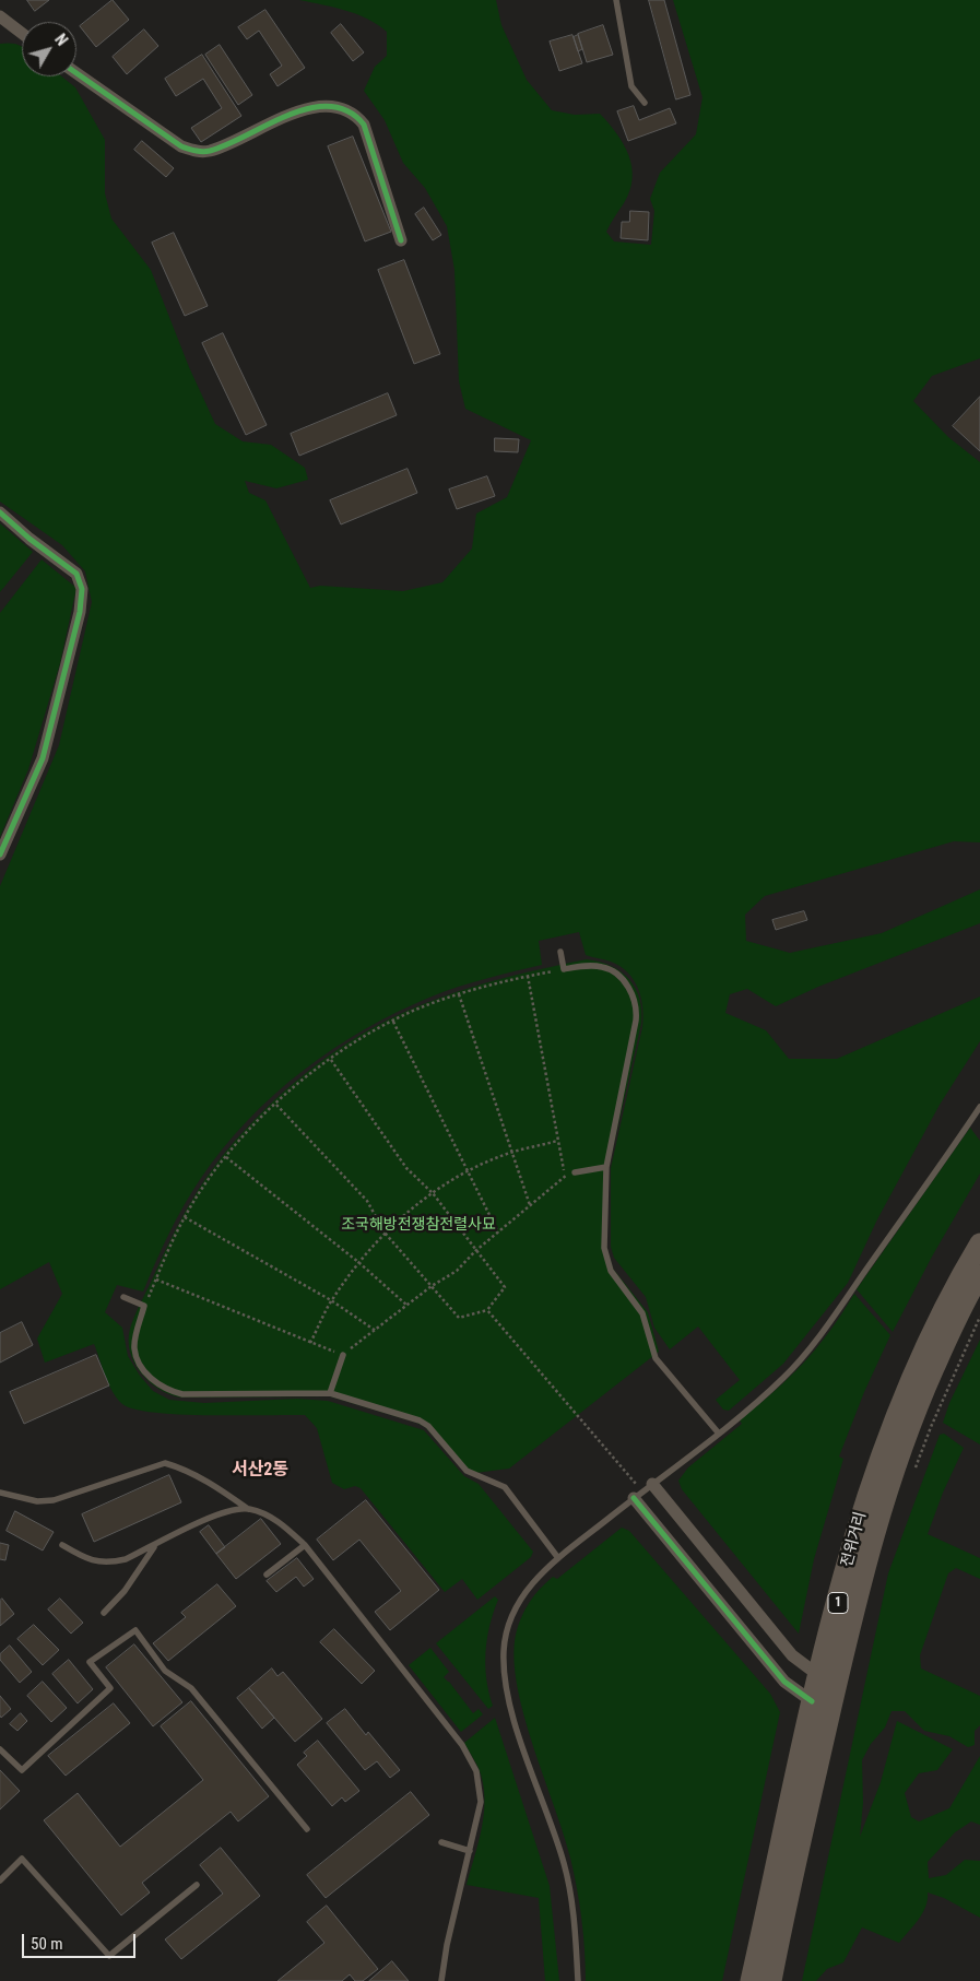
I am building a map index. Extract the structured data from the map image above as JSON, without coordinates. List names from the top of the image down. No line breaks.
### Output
{"streets":{"main road":["전위거리","1"]},"districts":["서산2동"],"parks":["조국해방전쟁참전렬사묘"],"scale_bar":"50 m","north":"top right"}
